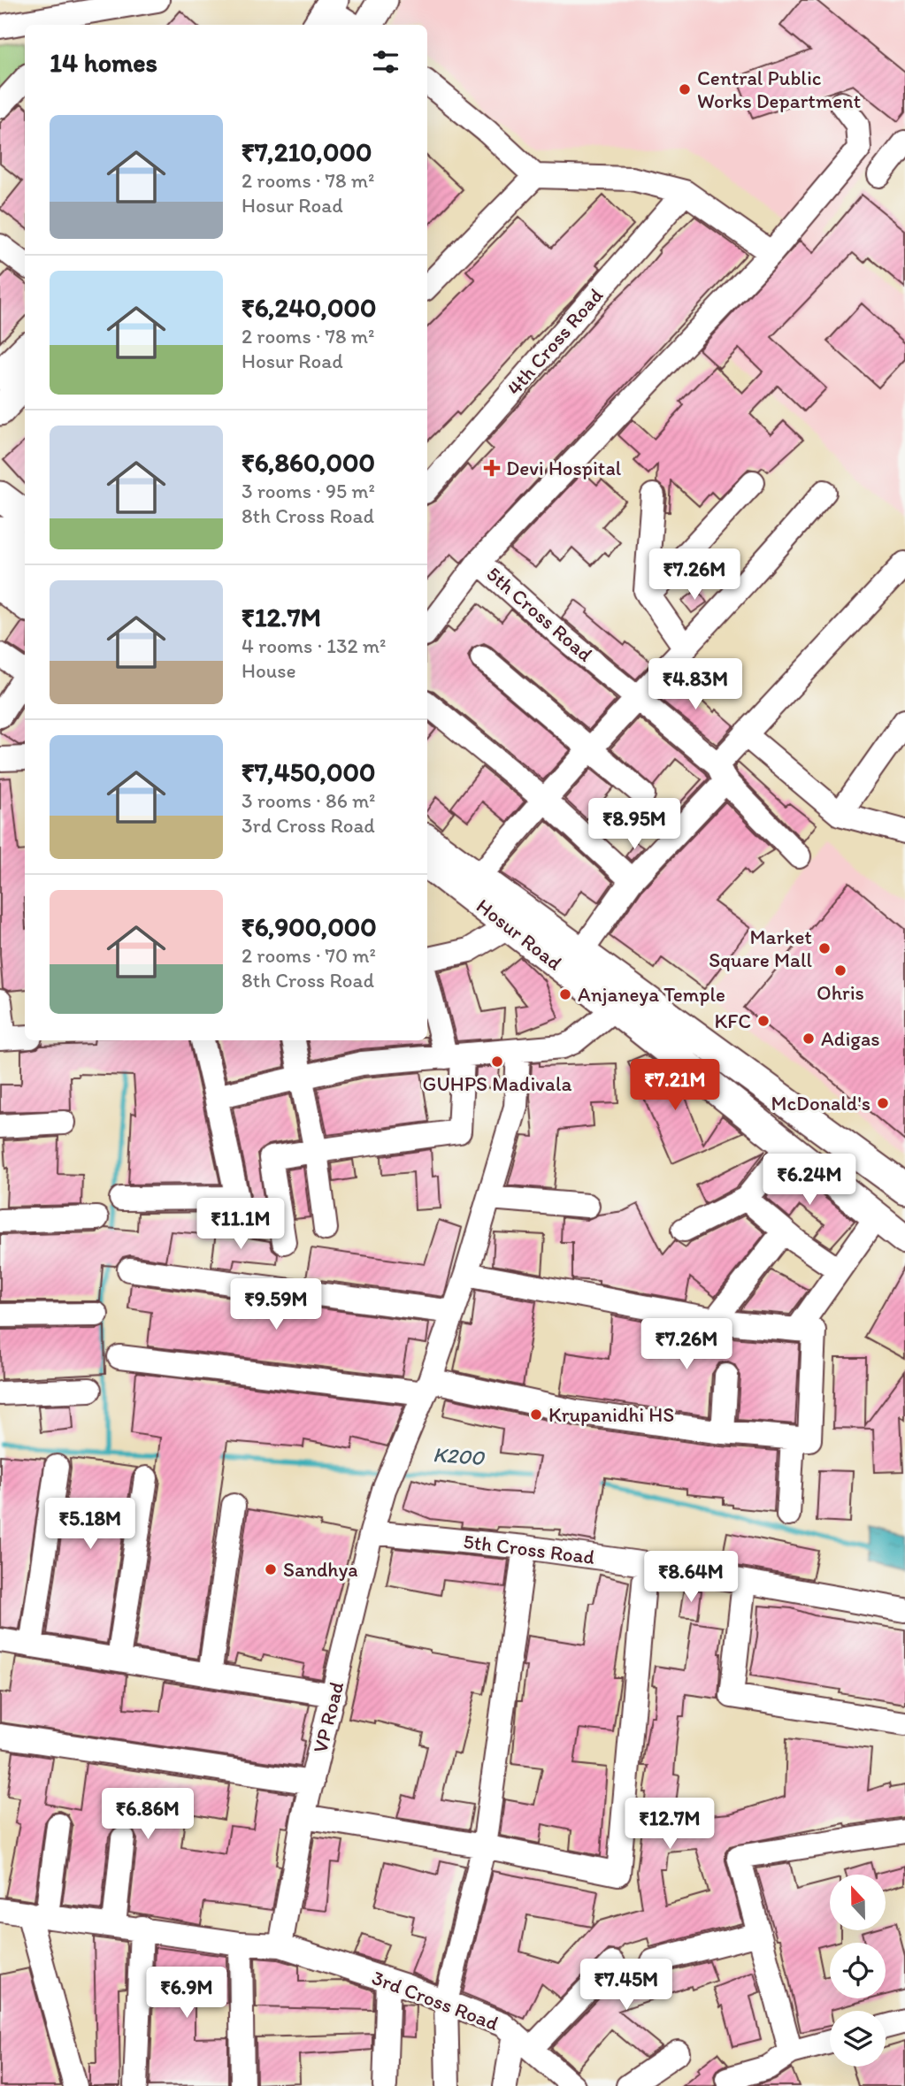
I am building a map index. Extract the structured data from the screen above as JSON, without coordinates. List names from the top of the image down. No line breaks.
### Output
{"streets":{"main road":["Hosur Road"],"street":["4th Cross Road","5th Cross Road","VP Road","3rd Cross Road"]},"crossings":[["5th Cross Road","VP Road"],["VP Road","3rd Cross Road"]],"water":["K200"],"places":{"other":["Central Public Works Department","Market Square Mall","Ohris","Anjaneya Temple","KFC","Adigas","GUHPS Madivala","McDonald's","Krupanidhi HS","Sandhya"],"health":["Devi Hospital"]},"north":"top","page":{"heading":"14 homes","list":[{"name":"₹7,210,000","note":"2 rooms · 78 m² · Hosur Road"},{"name":"₹6,240,000","note":"2 rooms · 78 m² · Hosur Road"},{"name":"₹6,860,000","note":"3 rooms · 95 m² · 8th Cross Road"},{"name":"₹12.7M","note":"4 rooms · 132 m² · House"},{"name":"₹7,450,000","note":"3 rooms · 86 m² · 3rd Cross Road"},{"name":"₹6,900,000","note":"2 rooms · 70 m² · 8th Cross Road"}],"price":["₹7.26M","₹4.83M","₹8.95M","₹7.21M","₹6.24M","₹11.1M","₹9.59M","₹7.26M","₹5.18M","₹8.64M","₹6.86M","₹12.7M","₹7.45M","₹6.9M"]}}
